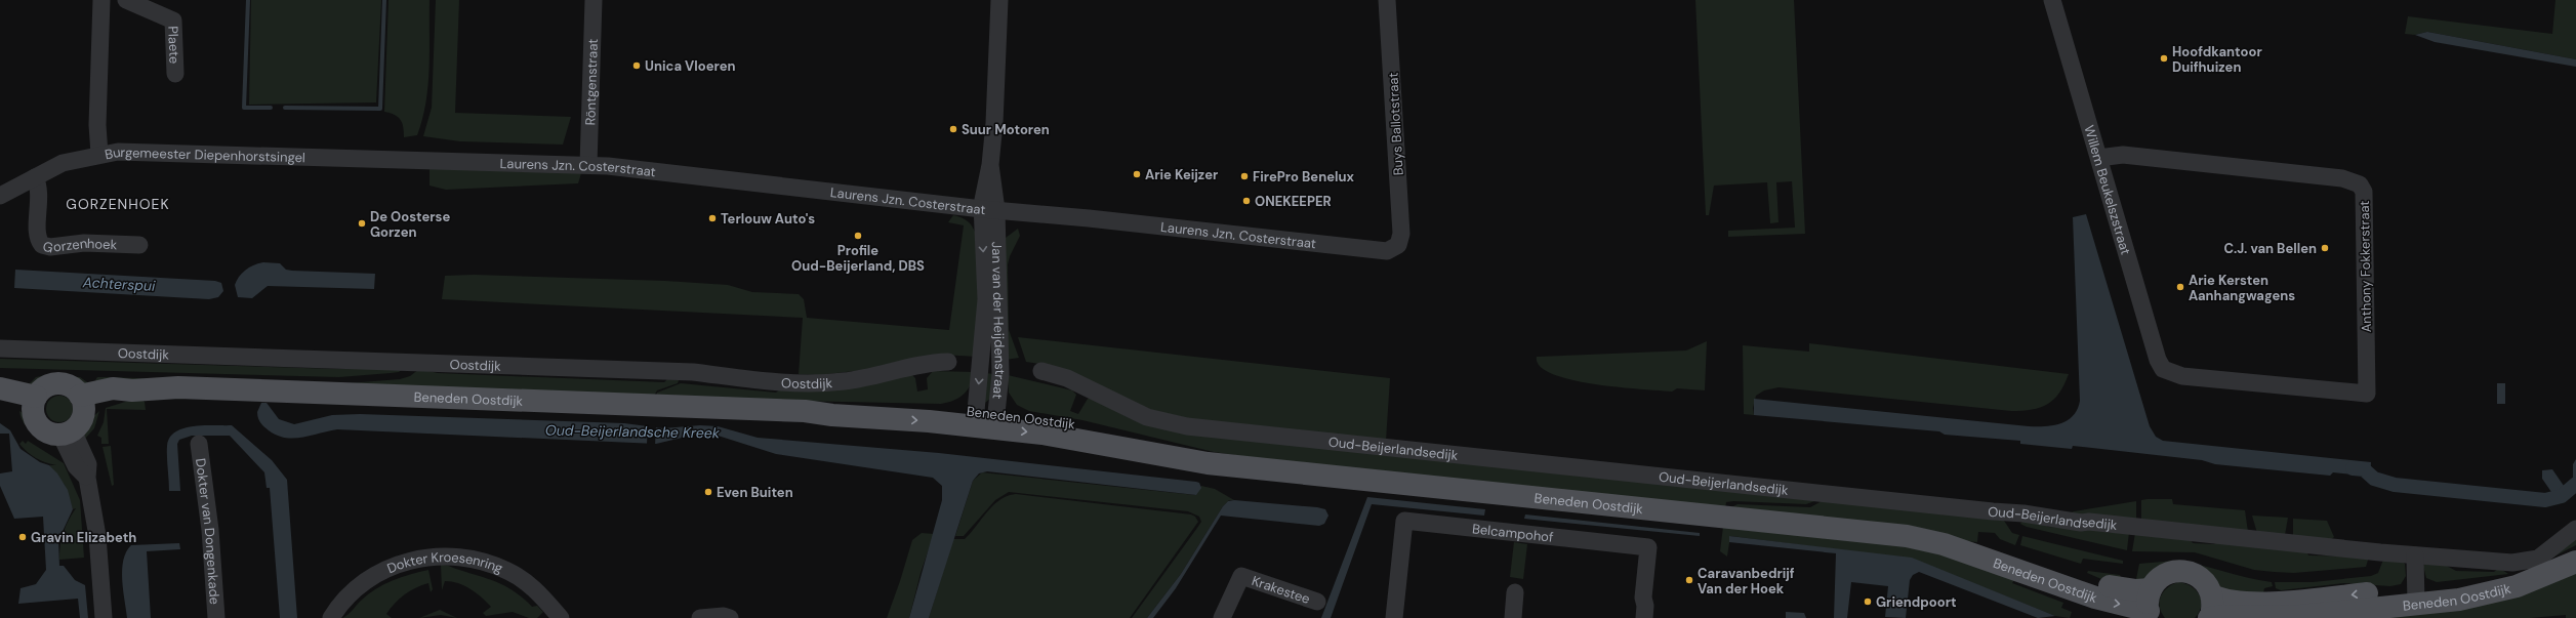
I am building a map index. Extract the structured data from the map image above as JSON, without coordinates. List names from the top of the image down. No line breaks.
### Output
{"streets":{"main road":["Beneden Oostdijk"],"street":["Plaete","Röntgenstraat","Buys Ballotstraat","Burgemeester Diepenhorstsingel","Laurens Jzn. Costerstraat","Willem Beukelszstraat","Gorzenhoek","Anthony Fokkerstraat","Jan van der Heijdenstraat","Oostdijk","Oud-Beijerlandsedijk","Dokter van Dongenkade","Belcampohof","Dokter Kroesenring","Krakestee"]},"crossings":[["Röntgenstraat","Laurens Jzn. Costerstraat"],["Buys Ballotstraat","Laurens Jzn. Costerstraat"],["Burgemeester Diepenhorstsingel","Laurens Jzn. Costerstraat"],["Burgemeester Diepenhorstsingel","Gorzenhoek"],["Laurens Jzn. Costerstraat","Jan van der Heijdenstraat"],["Willem Beukelszstraat","Anthony Fokkerstraat"],["Jan van der Heijdenstraat","Beneden Oostdijk"]],"districts":["GORZENHOEK"],"water":["Achterspui","Oud-Beijerlandsche Kreek"],"places":["Hoofdkantoor Duifhuizen","Unica Vloeren","Suur Motoren","Arie Keijzer","FirePro Benelux","ONEKEEPER","Terlouw Auto's","De Oosterse Gorzen","Profile Oud-Beijerland, DBS","C.J. van Bellen","Arie Kersten Aanhangwagens","Even Buiten","Gravin Elizabeth","Caravanbedrijf Van der Hoek","Griendpoort"]}
